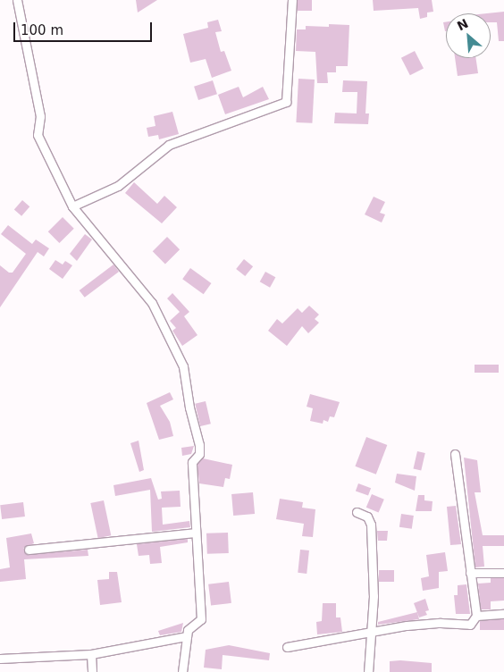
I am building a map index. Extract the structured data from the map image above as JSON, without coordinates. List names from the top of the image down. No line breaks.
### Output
{"scale_bar":"100 m","north":"top left"}
